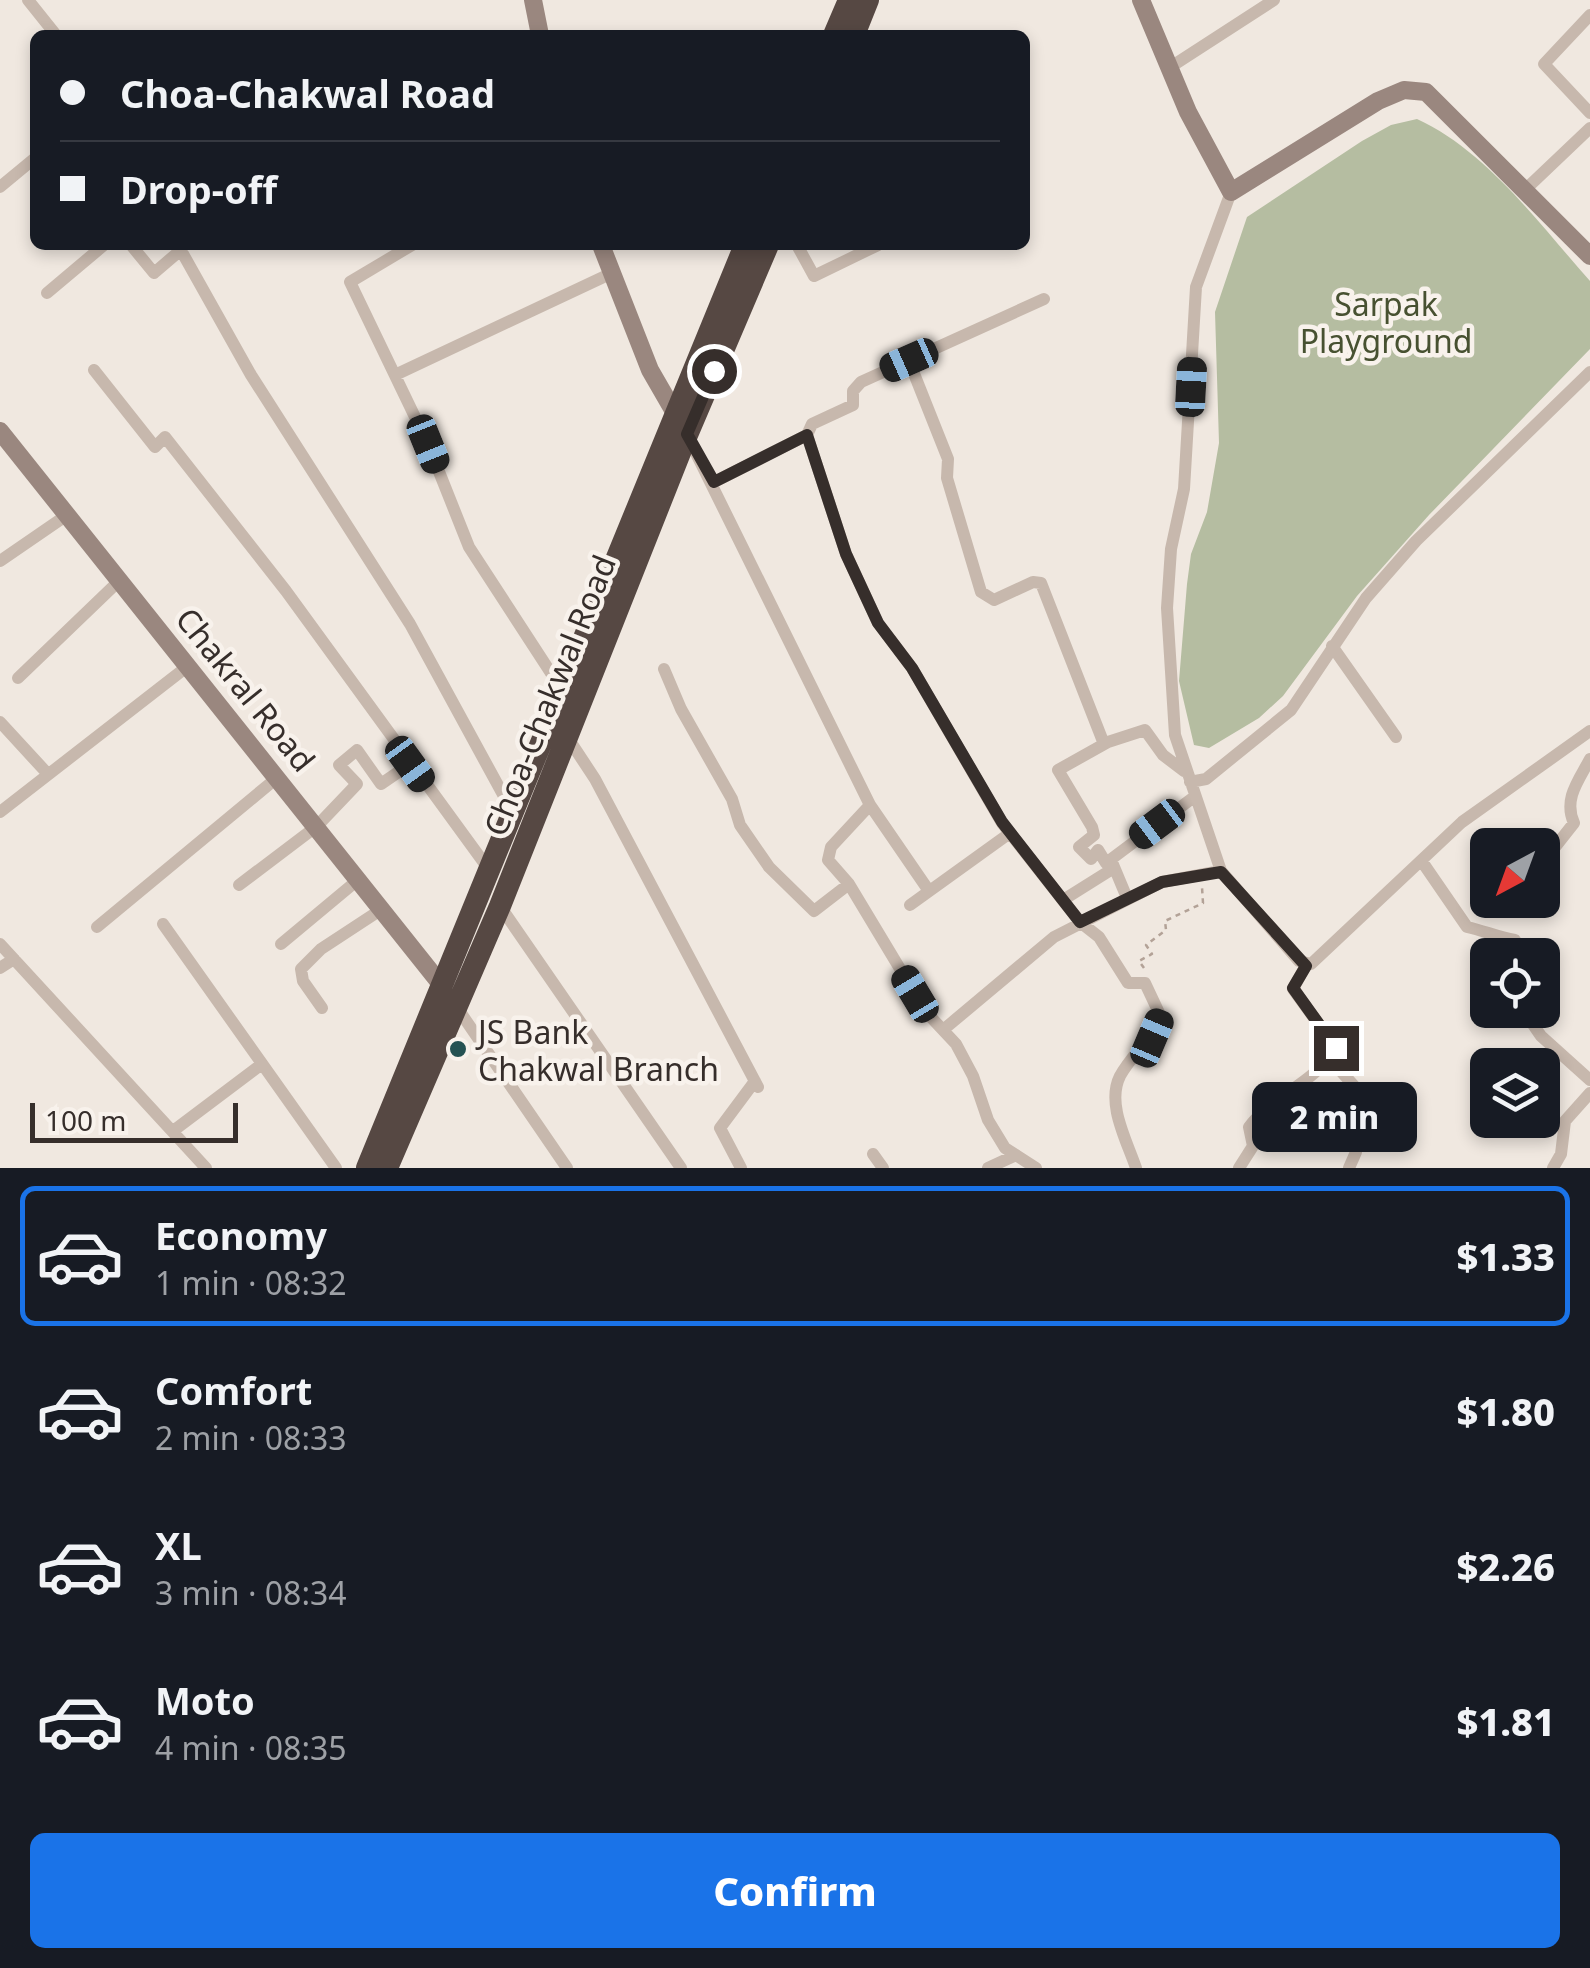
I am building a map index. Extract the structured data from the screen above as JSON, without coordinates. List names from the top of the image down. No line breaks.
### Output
{"streets":{"highway":["Choa-Chakwal Road"],"street":["Chakral Road"]},"crossings":[["Chakral Road","Choa-Chakwal Road"]],"parks":["Sarpak Playground"],"places":["JS Bank Chakwal Branch"],"scale_bar":"100 m","north":"bottom left","page":{"banner":["Choa-Chakwal Road","Drop-off"],"bubble":"2 min","scale":"100 m","list":[{"name":"Economy","note":"1 min · 08:32","value":"$1.33"},{"name":"Comfort","note":"2 min · 08:33","value":"$1.80"},{"name":"XL","note":"3 min · 08:34","value":"$2.26"},{"name":"Moto","note":"4 min · 08:35","value":"$1.81"}],"buttons":"Confirm"}}
